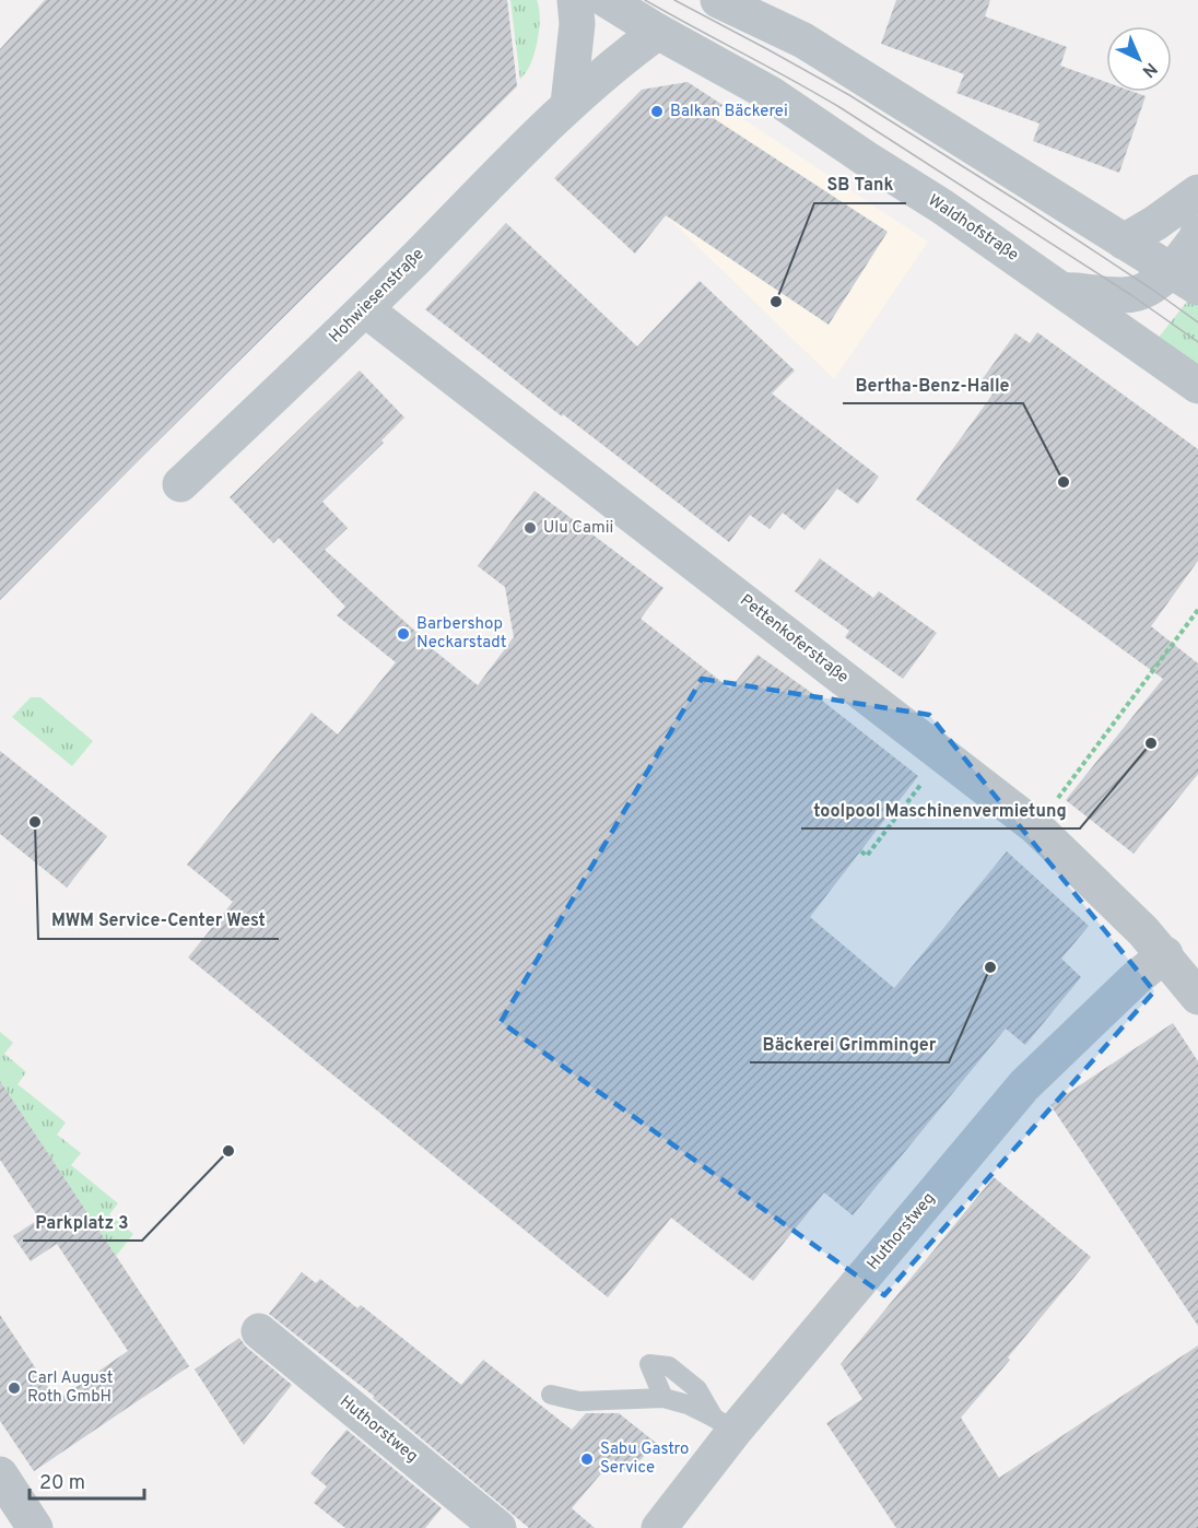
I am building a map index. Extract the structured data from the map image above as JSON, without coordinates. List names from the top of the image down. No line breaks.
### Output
{"streets":{"street":["Waldhofstraße","Hohwiesenstraße","Pettenkoferstraße","Huthorstweg"]},"crossings":[["Waldhofstraße","Hohwiesenstraße"],["Hohwiesenstraße","Pettenkoferstraße"],["Pettenkoferstraße","Huthorstweg"]],"places":["Balkan Bäckerei","SB Tank","Bertha-Benz-Halle","Ulu Camii","Barbershop Neckarstadt","toolpool Maschinenvermietung","MWM Service-Center West","Bäckerei Grimminger","Parkplatz 3","Carl August Roth GmbH","Sabu Gastro Service"],"scale_bar":"20 m","north":"bottom right"}
